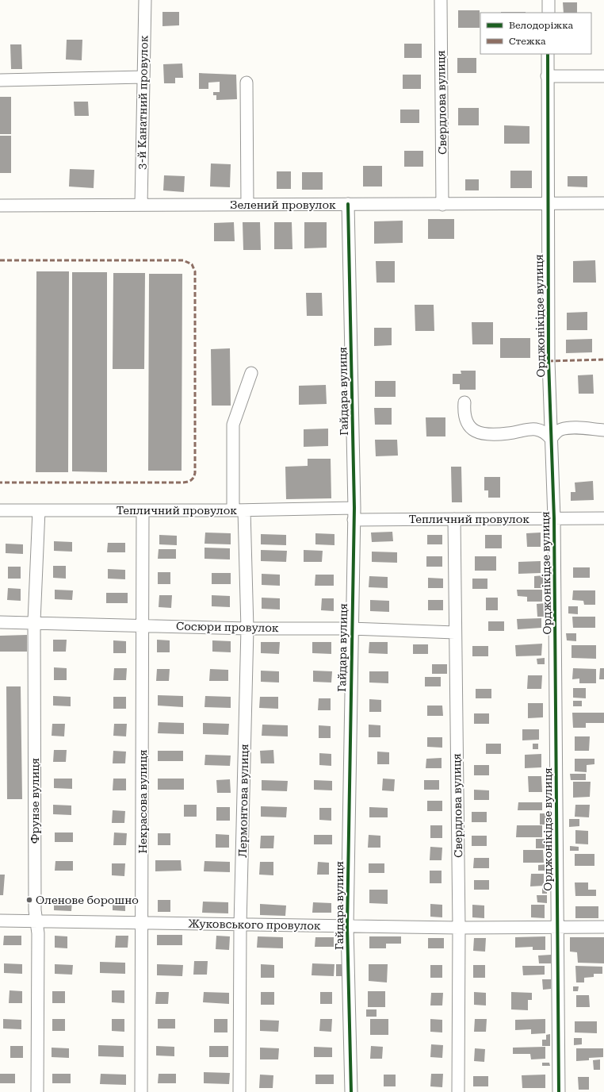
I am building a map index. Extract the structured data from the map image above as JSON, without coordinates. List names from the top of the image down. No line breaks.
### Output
{"streets":{"street":["3-й Канатний провулок","Свердлова вулиця","Зелений провулок","Орджонікідзе вулиця","Гайдара вулиця","Тепличний провулок","Сосюри провулок","Фрунзе вулиця","Лермонтова вулиця","Некрасова вулиця","Жуковського провулок"]},"crossings":[["3-й Канатний провулок","Зелений провулок"],["Свердлова вулиця","Зелений провулок"],["Свердлова вулиця","Тепличний провулок"],["Свердлова вулиця","Сосюри провулок"],["Свердлова вулиця","Жуковського провулок"],["Зелений провулок","Орджонікідзе вулиця"],["Зелений провулок","Гайдара вулиця"],["Орджонікідзе вулиця","Тепличний провулок"],["Орджонікідзе вулиця","Жуковського провулок"],["Гайдара вулиця","Тепличний провулок"],["Гайдара вулиця","Сосюри провулок"],["Гайдара вулиця","Жуковського провулок"],["Тепличний провулок","Фрунзе вулиця"],["Тепличний провулок","Лермонтова вулиця"],["Тепличний провулок","Некрасова вулиця"],["Сосюри провулок","Фрунзе вулиця"],["Сосюри провулок","Лермонтова вулиця"],["Сосюри провулок","Некрасова вулиця"],["Фрунзе вулиця","Жуковського провулок"],["Лермонтова вулиця","Жуковського провулок"],["Некрасова вулиця","Жуковського провулок"]],"places":["Оленове борошно"],"legend":["Велодоріжка","Стежка"]}
